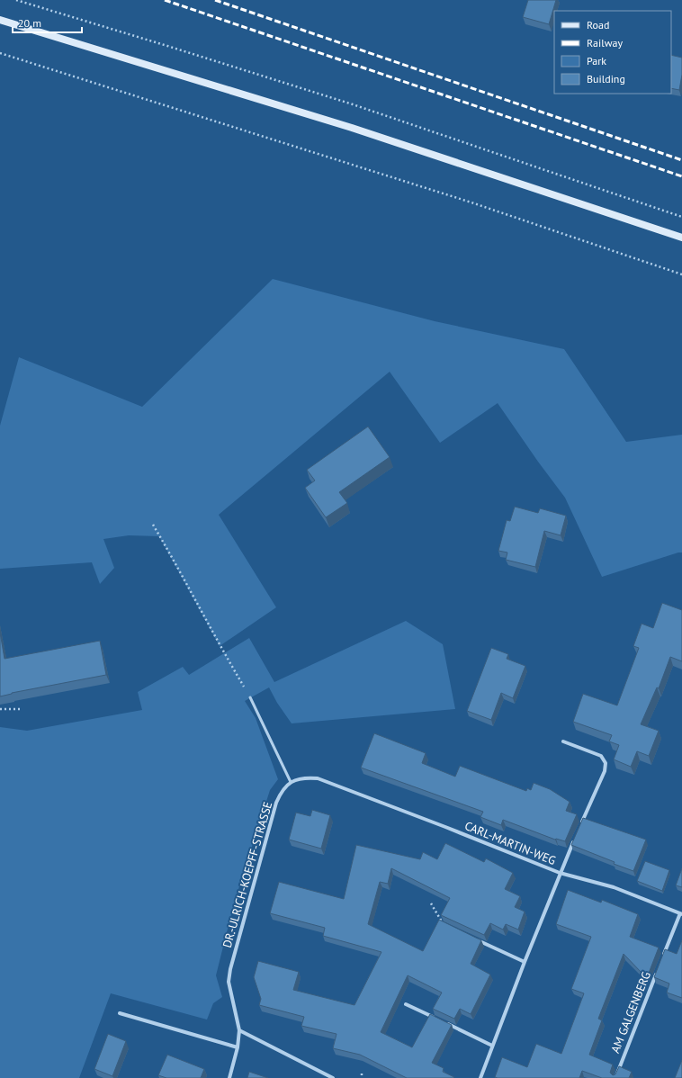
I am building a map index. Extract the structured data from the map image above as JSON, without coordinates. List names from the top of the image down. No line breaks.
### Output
{"streets":{"street":["CARL-MARTIN-WEG","DR.-ULRICH-KOEPFF-STRASSE","AM GALGENBERG"]},"crossings":[["CARL-MARTIN-WEG","DR.-ULRICH-KOEPFF-STRASSE"]],"legend":["Road","Railway","Park","Building"],"scale_bar":"20 m"}
